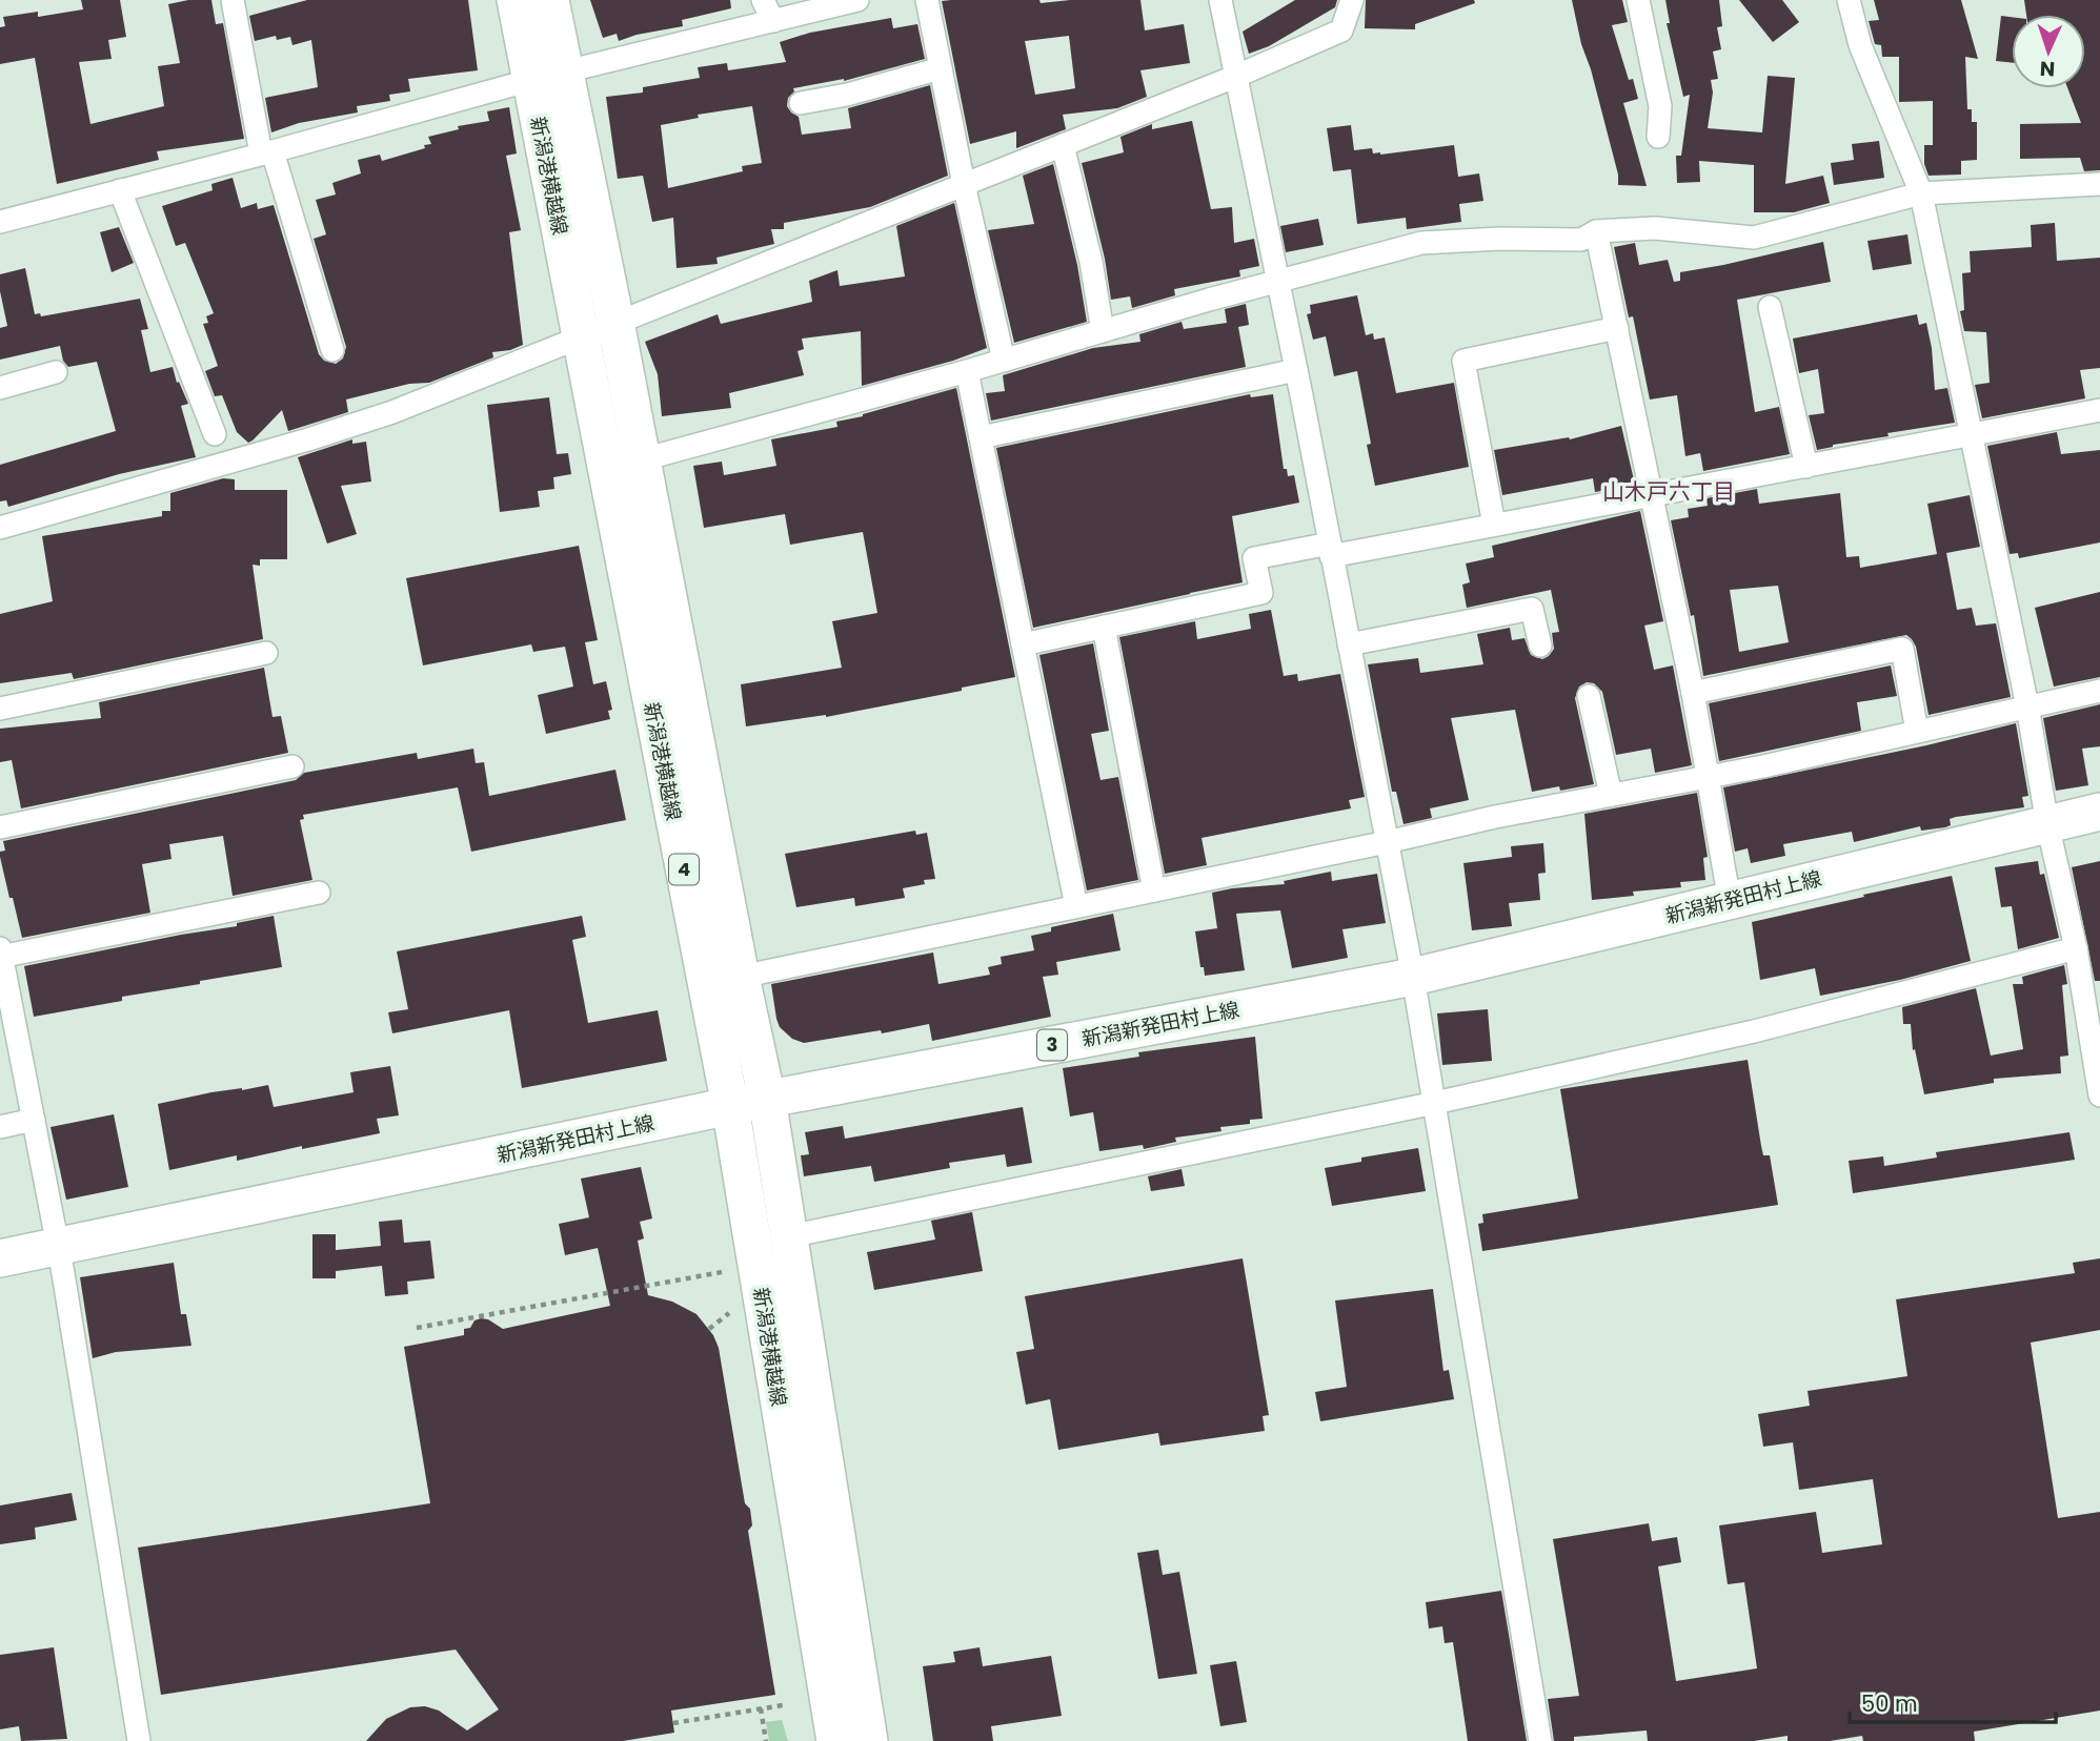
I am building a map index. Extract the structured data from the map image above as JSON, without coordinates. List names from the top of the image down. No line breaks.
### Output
{"streets":{"main road":["新潟港横越線","4","新潟新発田村上線","3"]},"crossings":[["新潟港横越線","新潟新発田村上線"]],"districts":["山木戸六丁目"],"scale_bar":"50 m","north":"bottom"}
